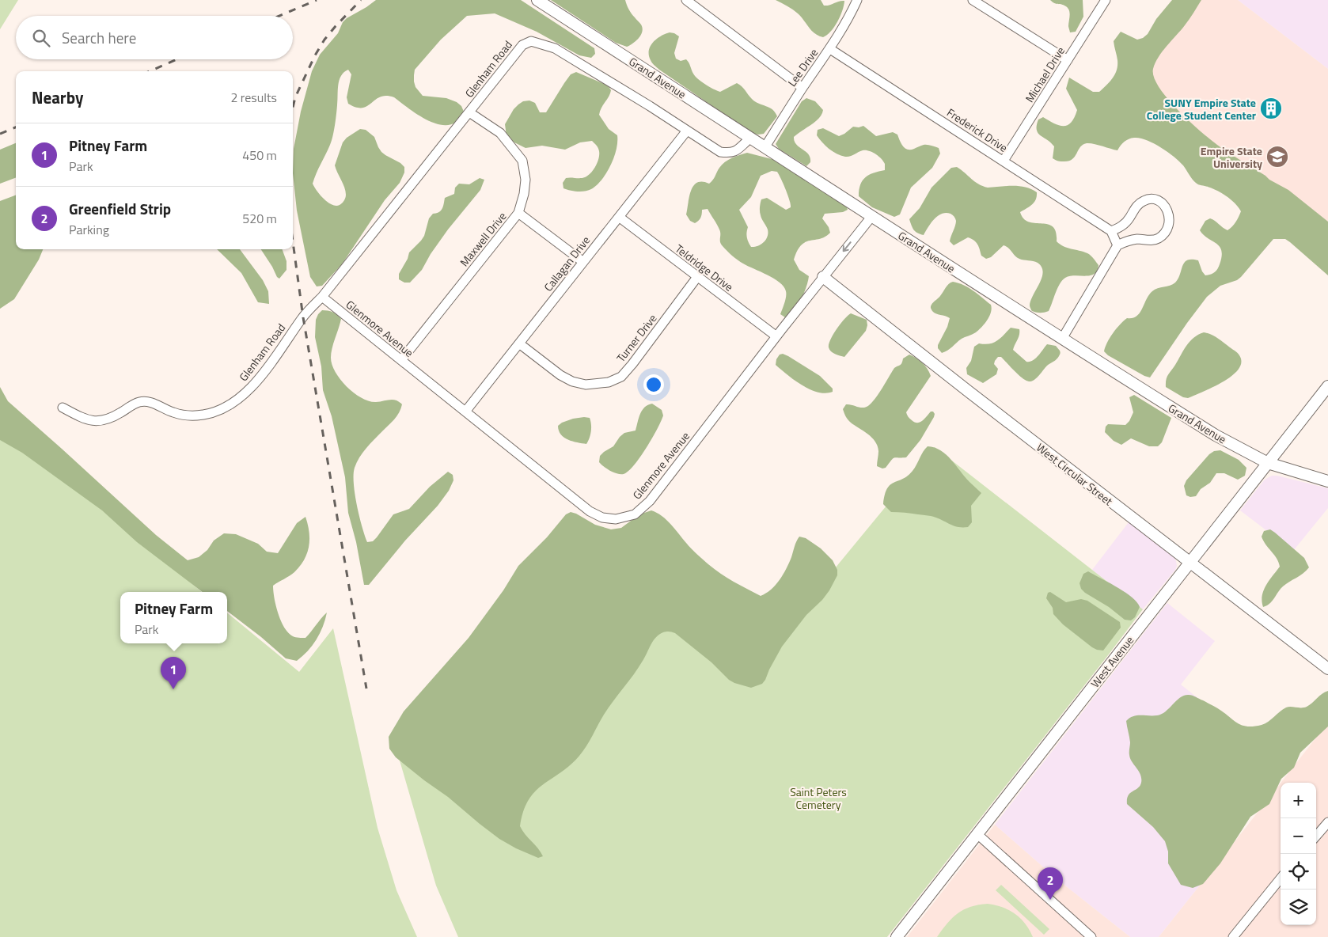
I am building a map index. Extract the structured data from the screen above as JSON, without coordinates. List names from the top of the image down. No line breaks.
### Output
{"streets":{"street":["Lee Drive","Glenham Road","Michael Drive","Grand Avenue","Frederick Drive","Maxwell Drive","Callagan Drive","Teldridge Drive","Glenmore Avenue","Turner Drive","West Circular Street","West Avenue"]},"crossings":[["Lee Drive","Grand Avenue"],["Lee Drive","Frederick Drive"],["Glenham Road","Grand Avenue"],["Glenham Road","Maxwell Drive"],["Glenham Road","Callagan Drive"],["Glenham Road","Glenmore Avenue"],["Michael Drive","Frederick Drive"],["Grand Avenue","Glenmore Avenue"],["Grand Avenue","West Avenue"],["Maxwell Drive","Glenmore Avenue"],["Callagan Drive","Teldridge Drive"],["Callagan Drive","Glenmore Avenue"],["Callagan Drive","Turner Drive"],["Teldridge Drive","Glenmore Avenue"],["Teldridge Drive","Turner Drive"],["Glenmore Avenue","West Circular Street"],["West Circular Street","West Avenue"]],"parks":["Saint Peters Cemetery"],"places":{"building":["SUNY Empire State College Student Center"],"school or university":["Empire State University"]},"page":{"search":"Search here","heading":["Nearby","2 results"],"list":[{"mark":"1","name":"Pitney Farm","note":"Park","value":"450 m"},{"mark":"2","name":"Greenfield Strip","note":"Parking","value":"520 m"}],"popup":["Pitney Farm","Park"],"pins":["1","2"],"map_buttons":["+","−"]}}
